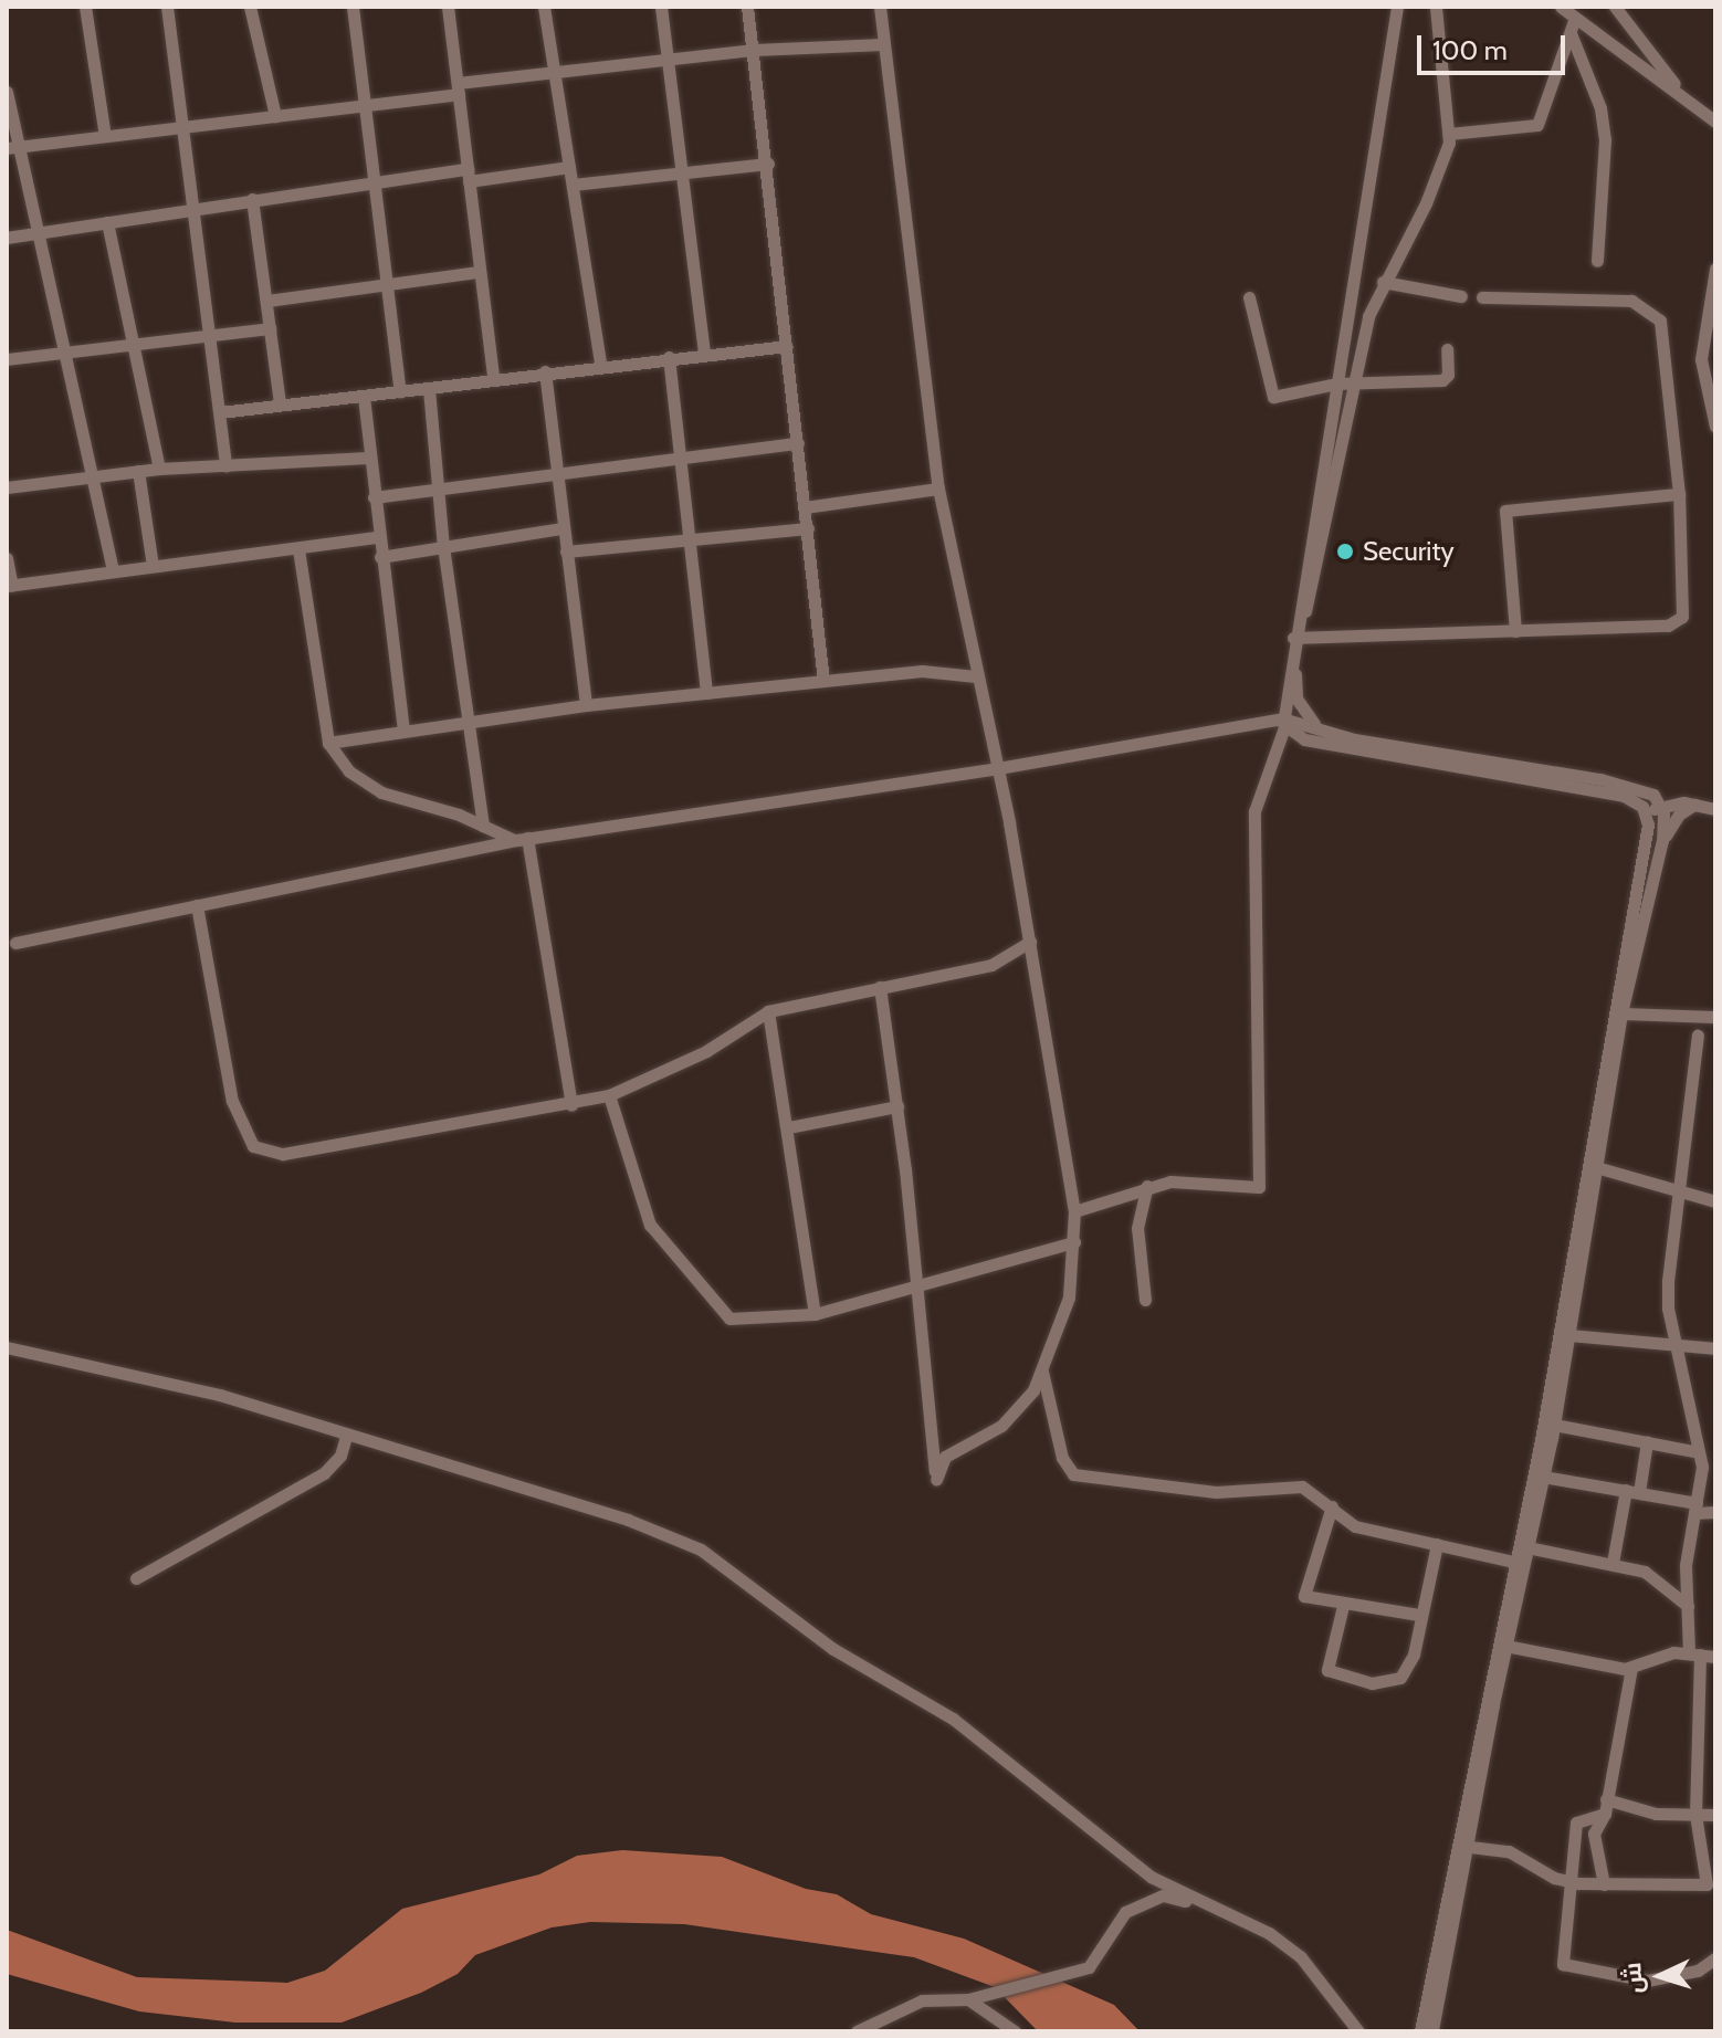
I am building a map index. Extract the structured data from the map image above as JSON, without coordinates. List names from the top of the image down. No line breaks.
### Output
{"places":["Security"],"scale_bar":"100 m","north":"left"}
